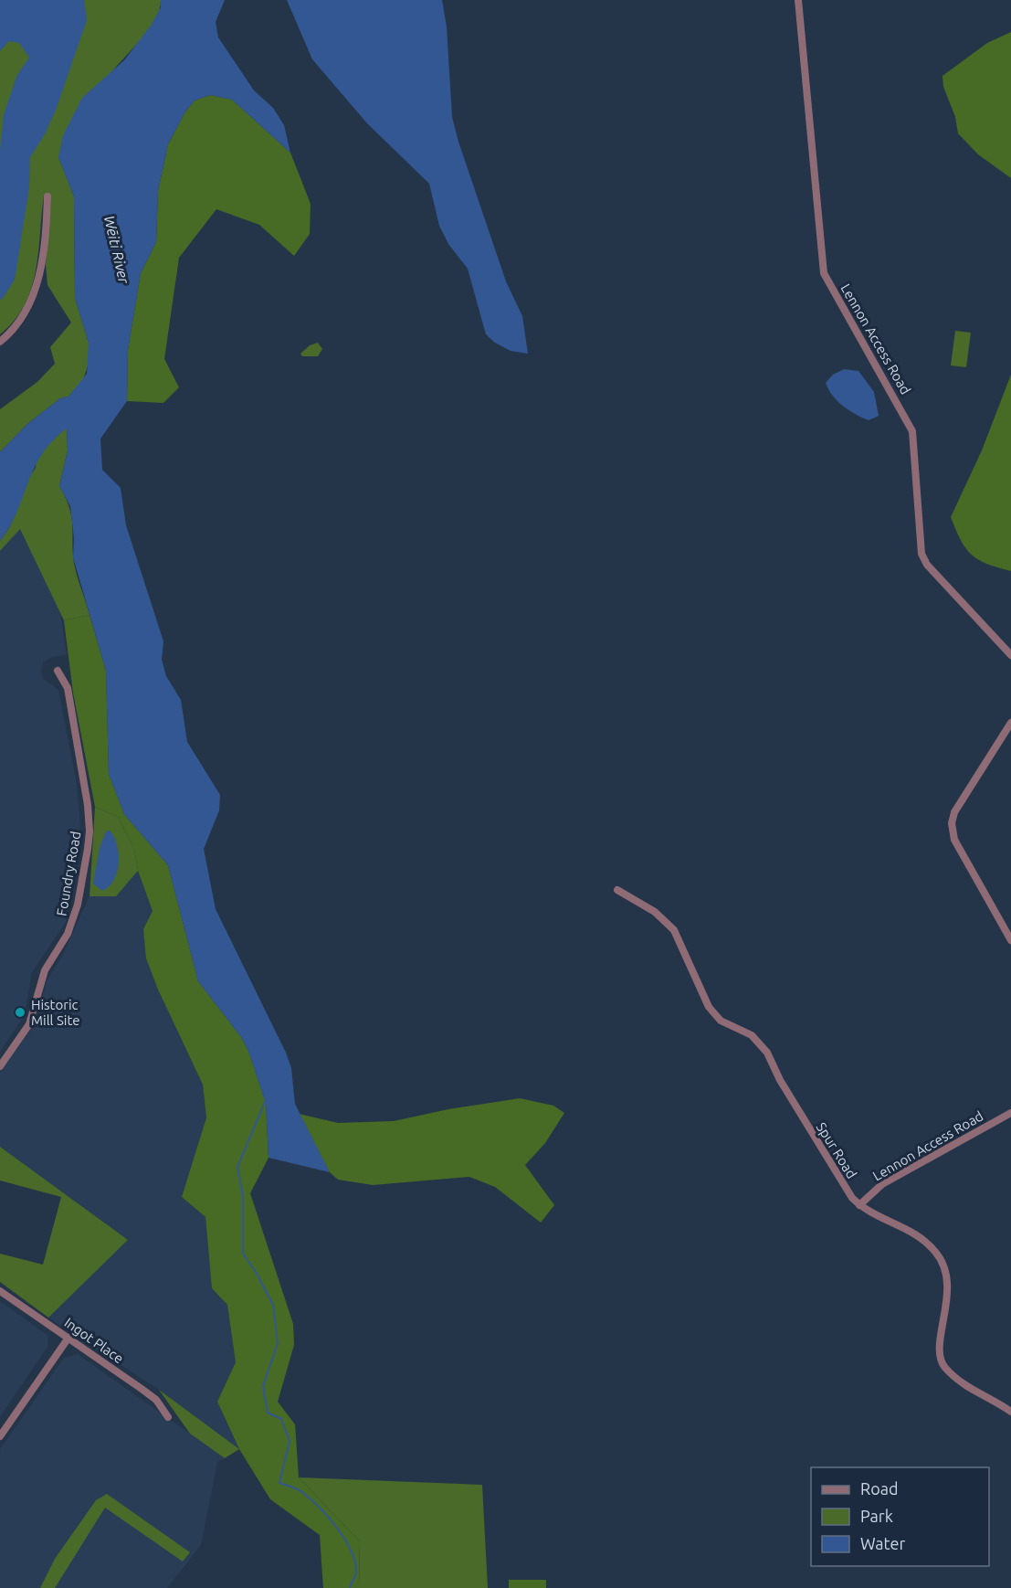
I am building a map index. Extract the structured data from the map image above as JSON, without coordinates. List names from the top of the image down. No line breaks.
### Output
{"streets":{"street":["Lennon Access Road","Foundry Road","Spur Road","Ingot Place"]},"crossings":[["Lennon Access Road","Spur Road"]],"water":["Wēiti River"],"places":["Historic Mill Site"],"legend":["Road","Park","Water"]}
